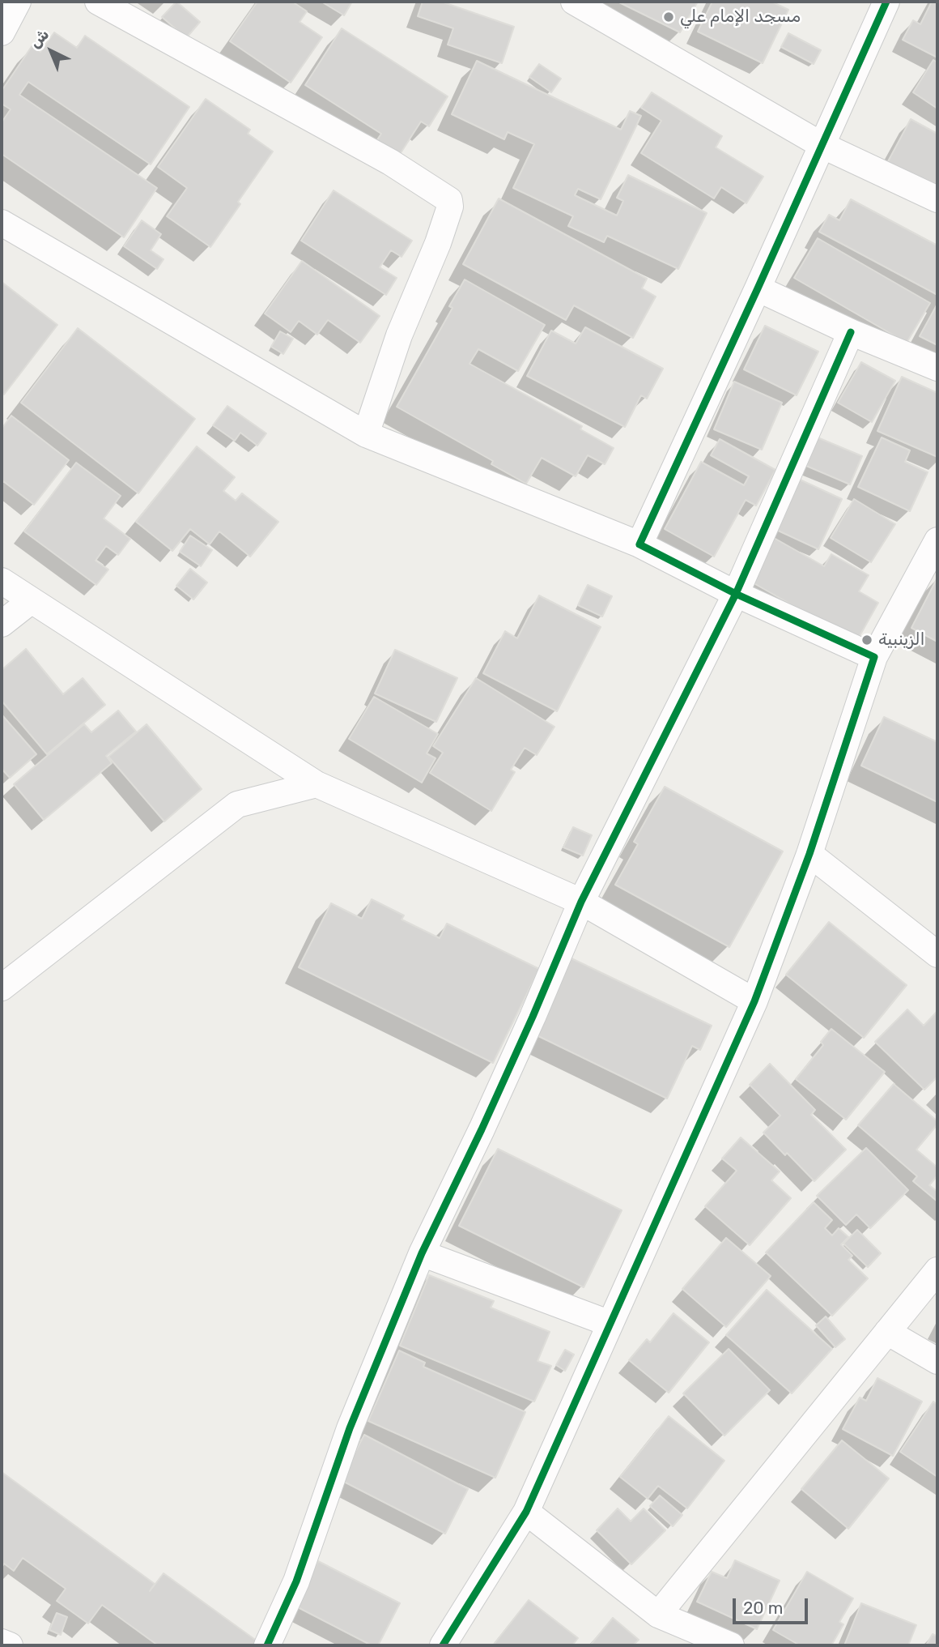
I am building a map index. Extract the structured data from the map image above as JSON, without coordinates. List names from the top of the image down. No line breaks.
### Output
{"places":["مسجد الإمام علي","الزينبية"],"scale_bar":"20 m","north":"top left"}
